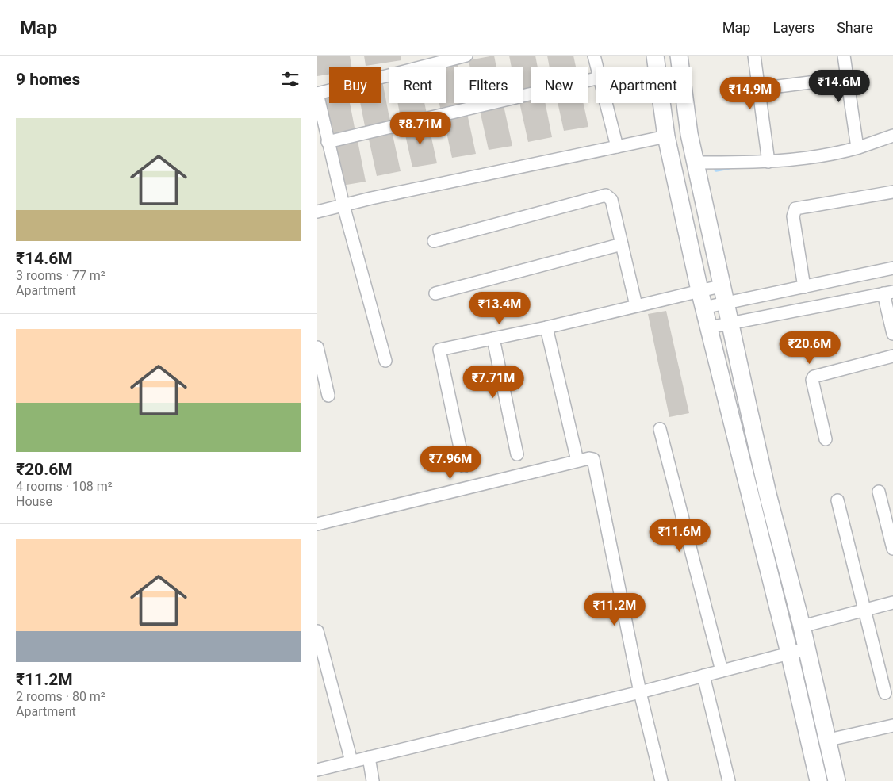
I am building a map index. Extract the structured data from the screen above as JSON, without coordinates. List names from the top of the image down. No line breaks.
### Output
{"page":{"header":"Map","nav":["Map","Layers","Share"],"heading":"9 homes","chip":["Buy","Rent","Filters","New","Apartment"],"price":["₹14.6M","₹14.9M","₹8.71M","₹13.4M","₹20.6M","₹7.71M","₹7.96M","₹11.6M","₹11.2M"],"list":[{"name":"₹14.6M","note":"3 rooms · 77 m² · Apartment"},{"name":"₹20.6M","note":"4 rooms · 108 m² · House"},{"name":"₹11.2M","note":"2 rooms · 80 m² · Apartment"}]}}
